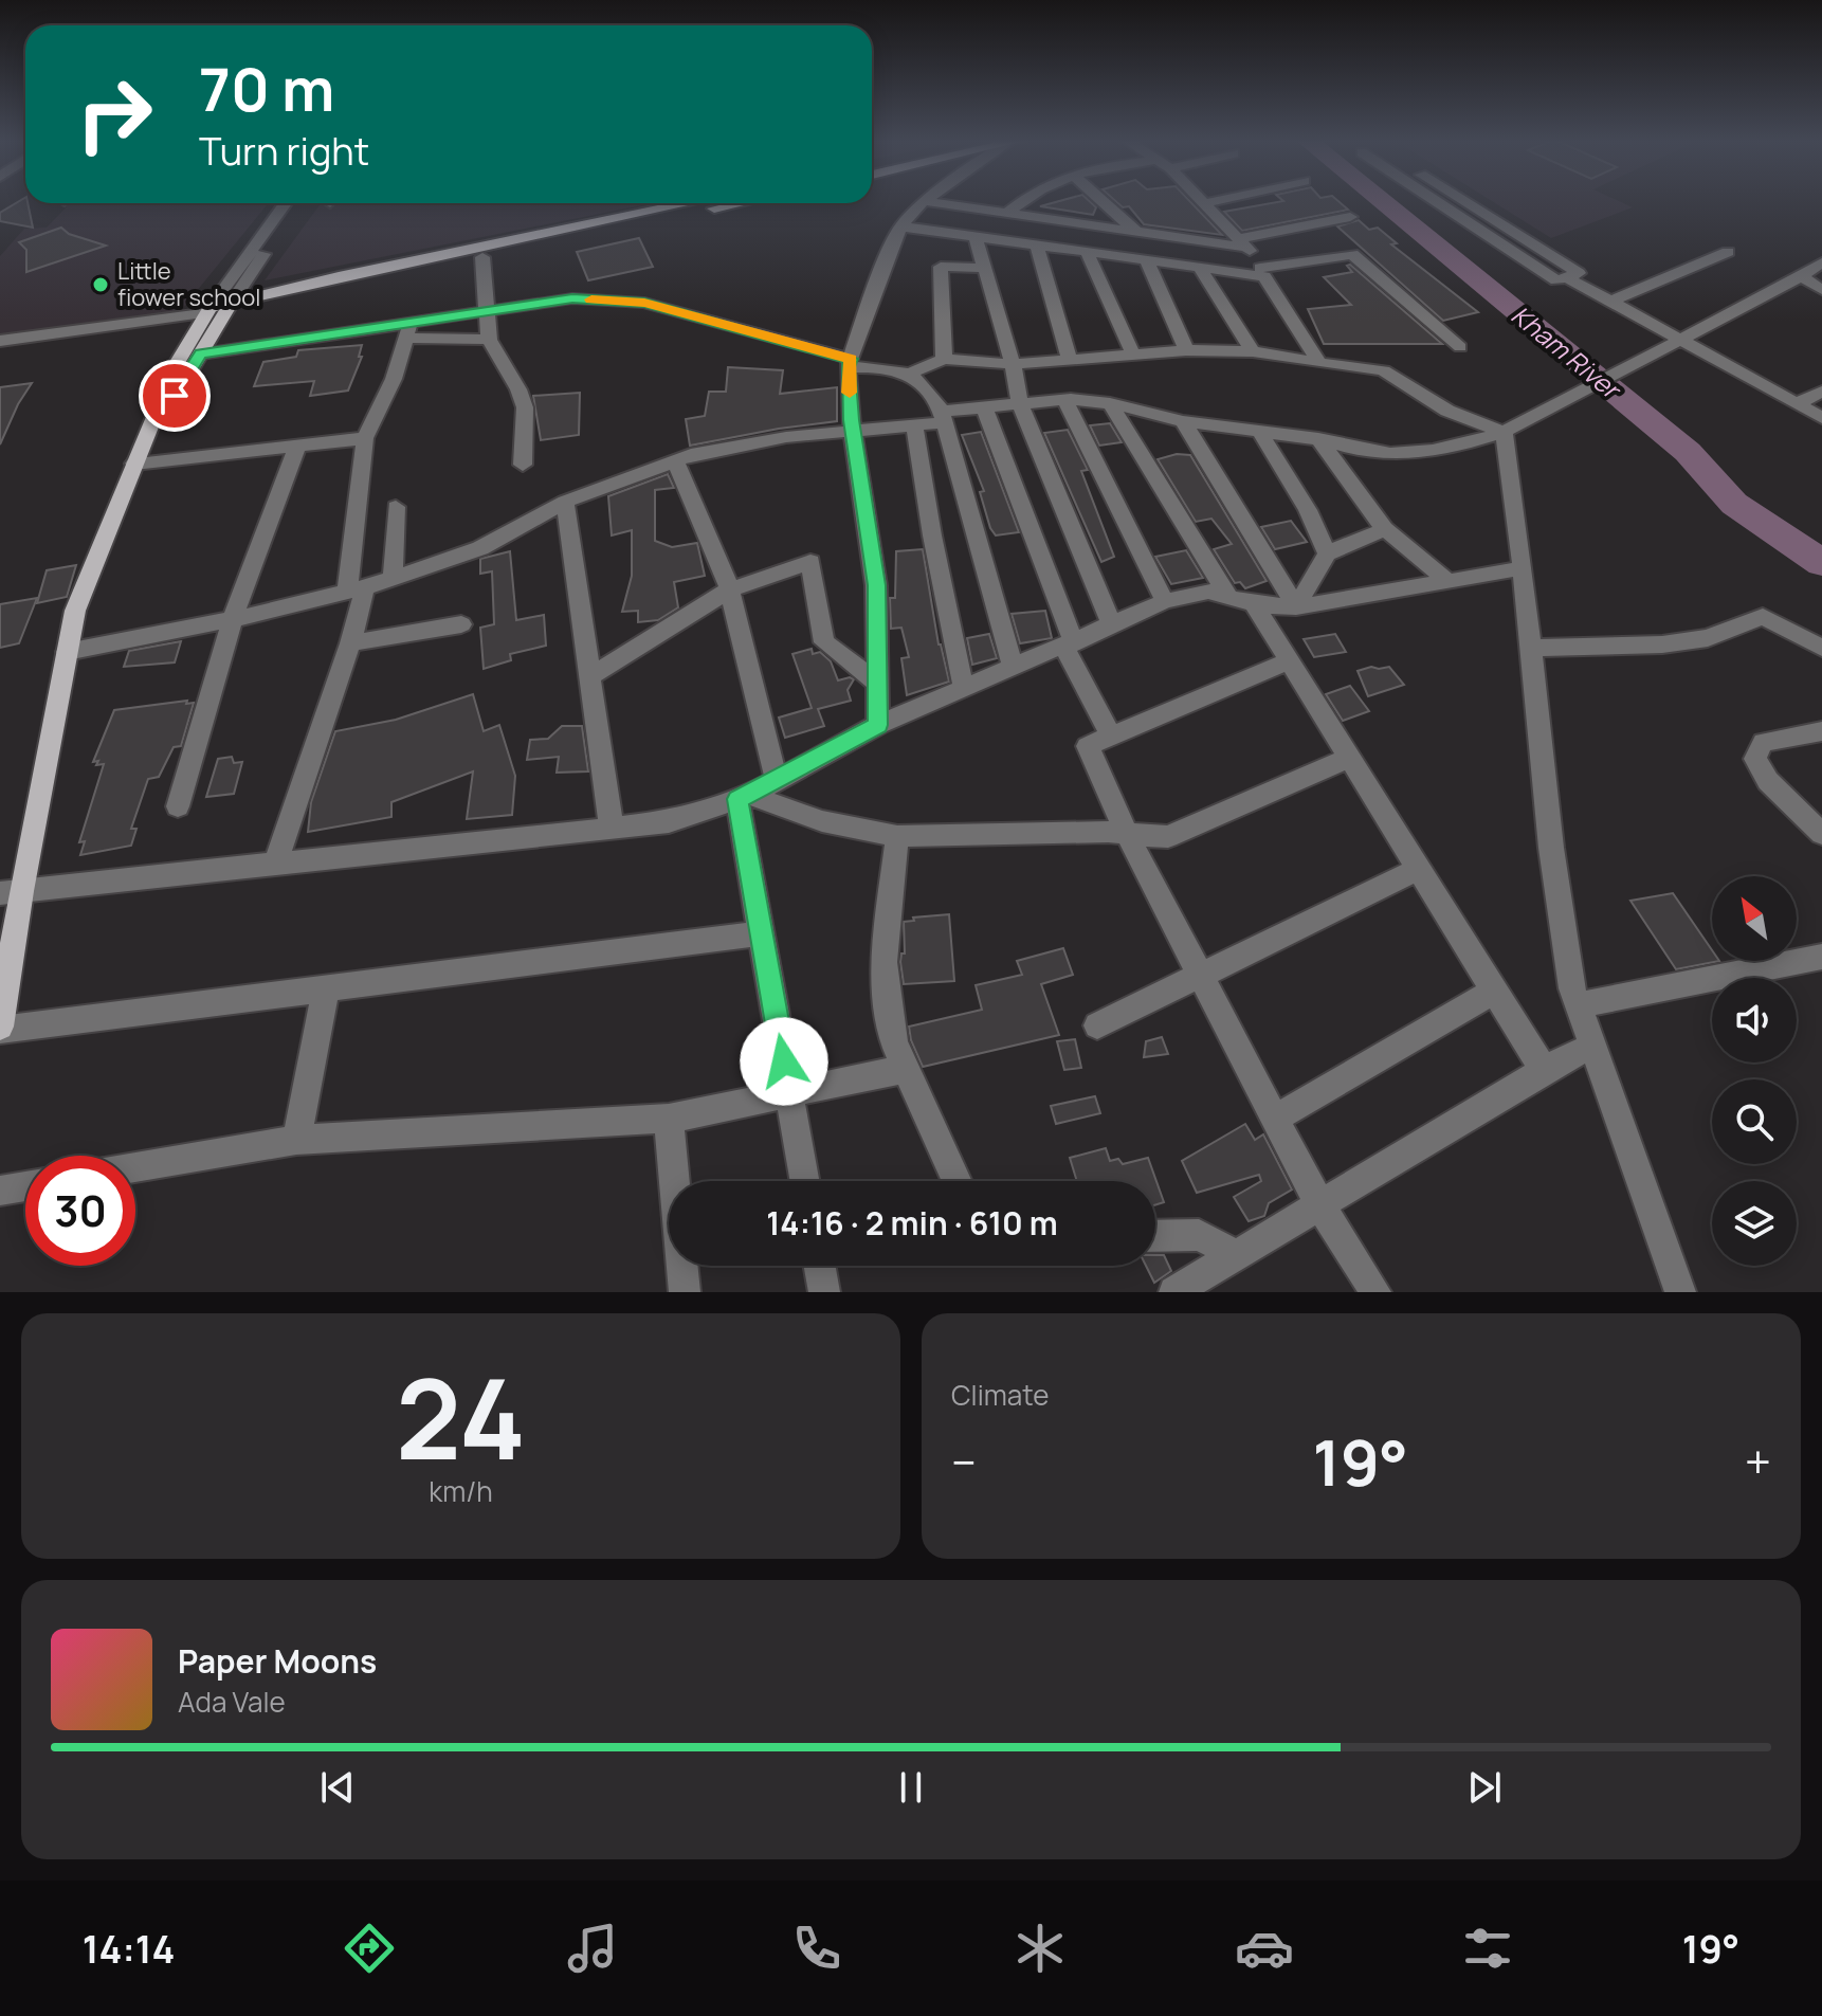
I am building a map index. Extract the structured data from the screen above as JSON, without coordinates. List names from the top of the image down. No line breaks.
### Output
{"water":["Kham River"],"places":["Little fiower school"],"north":"top left","page":{"turn":["70 m","Turn right"],"limit":"30","trip":"14:16 · 2 min · 610 m","tile":[["24","km/h"],"Climate"],"heat":["−","19°","+"],"song":["Paper Moons","Ada Vale"],"tabs":["14:14","19°"]}}
